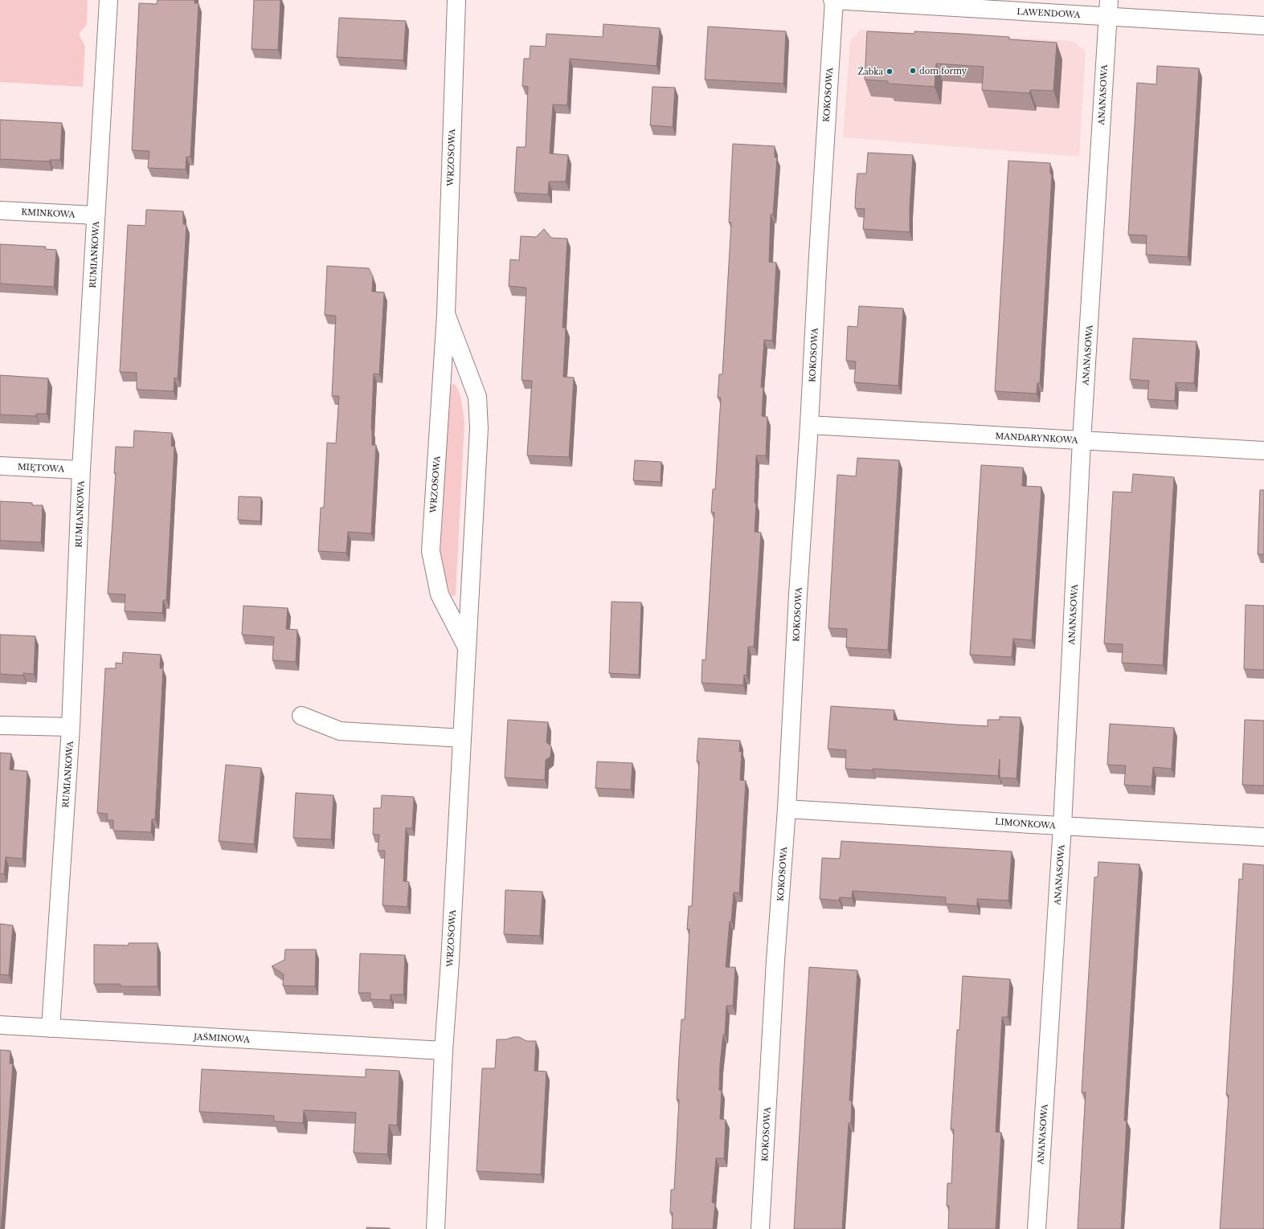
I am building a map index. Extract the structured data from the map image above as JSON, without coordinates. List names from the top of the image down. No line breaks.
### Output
{"streets":{"street":["LAWENDOWA","KOKOSOWA","ANANASOWA","WRZOSOWA","KMINKOWA","RUMIANKOWA","MANDARYNKOWA","MIĘTOWA","LIMONKOWA","JAŚMINOWA"]},"crossings":[["LAWENDOWA","KOKOSOWA"],["LAWENDOWA","ANANASOWA"],["KOKOSOWA","MANDARYNKOWA"],["KOKOSOWA","LIMONKOWA"],["ANANASOWA","MANDARYNKOWA"],["ANANASOWA","LIMONKOWA"],["WRZOSOWA","JAŚMINOWA"],["KMINKOWA","RUMIANKOWA"],["RUMIANKOWA","MIĘTOWA"],["RUMIANKOWA","JAŚMINOWA"]],"places":["dom formy","Żabka"]}
